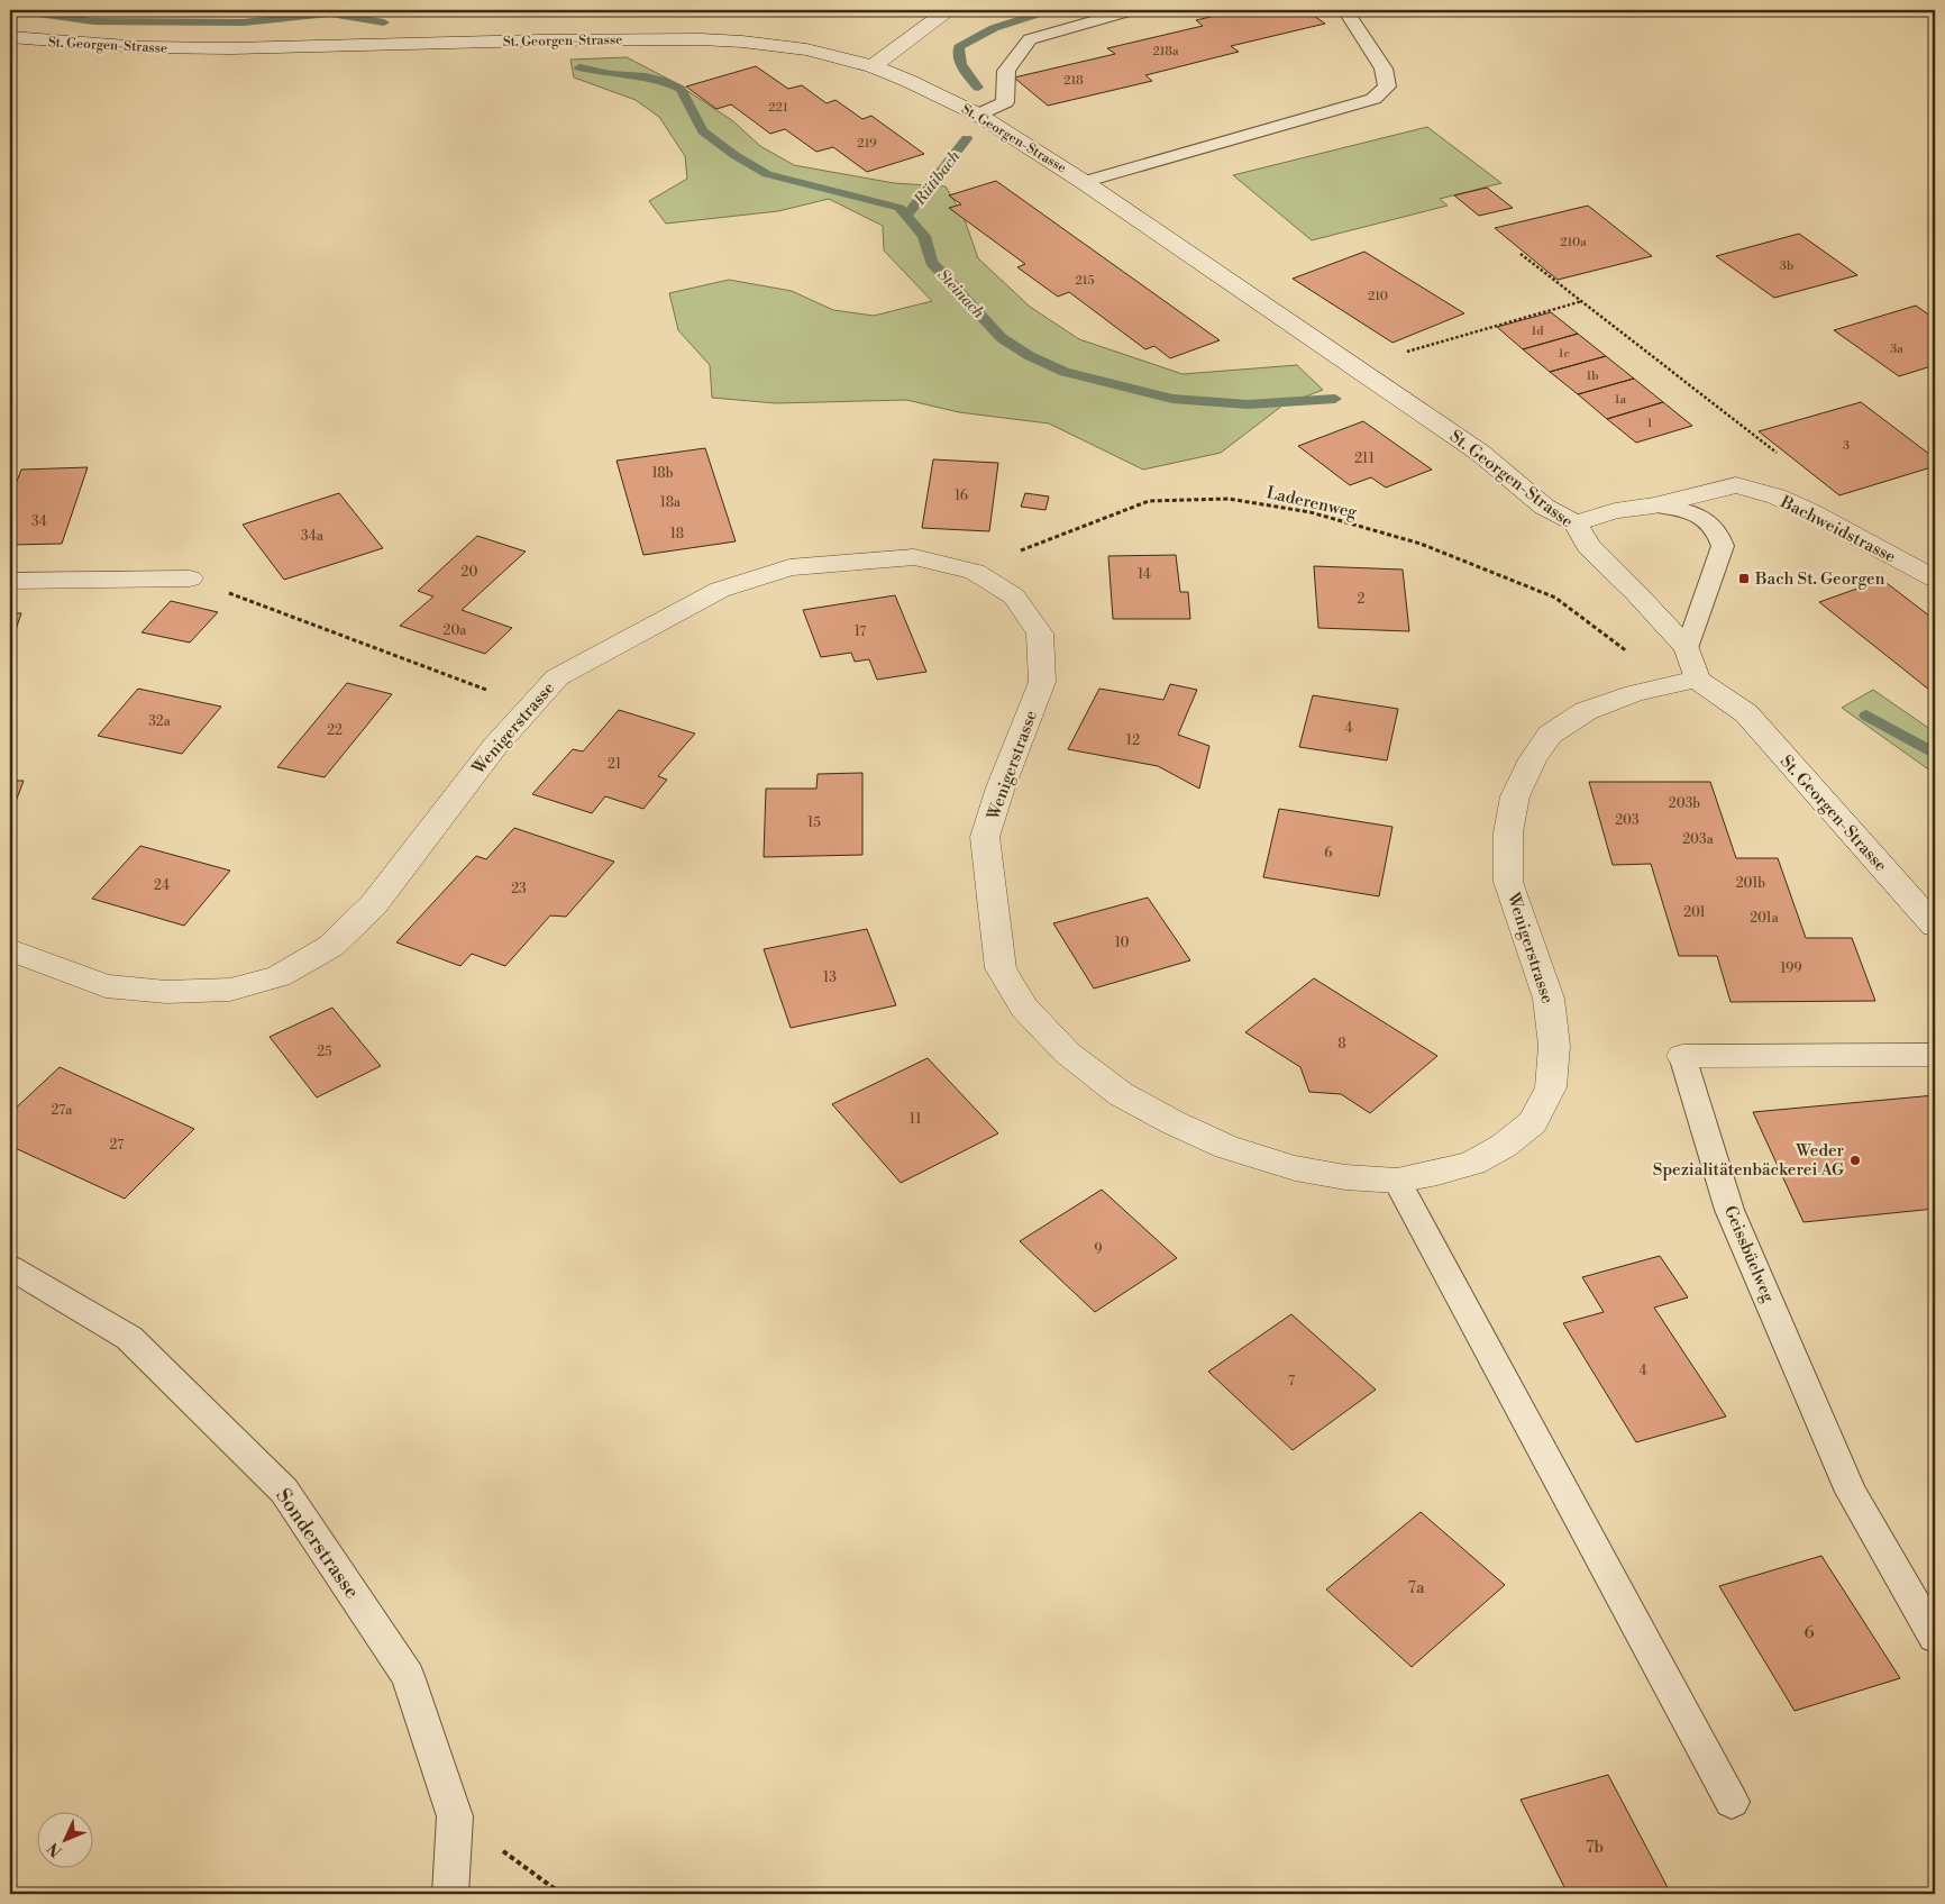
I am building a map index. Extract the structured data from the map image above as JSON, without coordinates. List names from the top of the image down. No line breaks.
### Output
{"streets":{"street":["St. Georgen-Strasse","Bachweidstrasse","Wenigerstrasse","Geissbüelweg"],"lane":["Sonderstrasse"],"path":["Laderenweg"]},"crossings":[["St. Georgen-Strasse","Bachweidstrasse"],["St. Georgen-Strasse","Wenigerstrasse"],["Laderenweg","Wenigerstrasse"]],"water":["Rütibach","Steinach"],"places":{"transit":["Bach St. Georgen"],"other":["Weder Spezialitätenbäckerei AG"]},"house_numbers":["218a","218","221","219","210a","3b","215","210","1d","3a","1c","1b","1a","1","3","211","18b","16","18a","34","18","34a","20","14","2","20a","17","32a","4","22","12","21","203b","203","15","203a","6","201b","24","23","201","201a","10","199","13","8","25","27a","11","27","9","4","7","7a","6","7b"],"north":"bottom left"}
